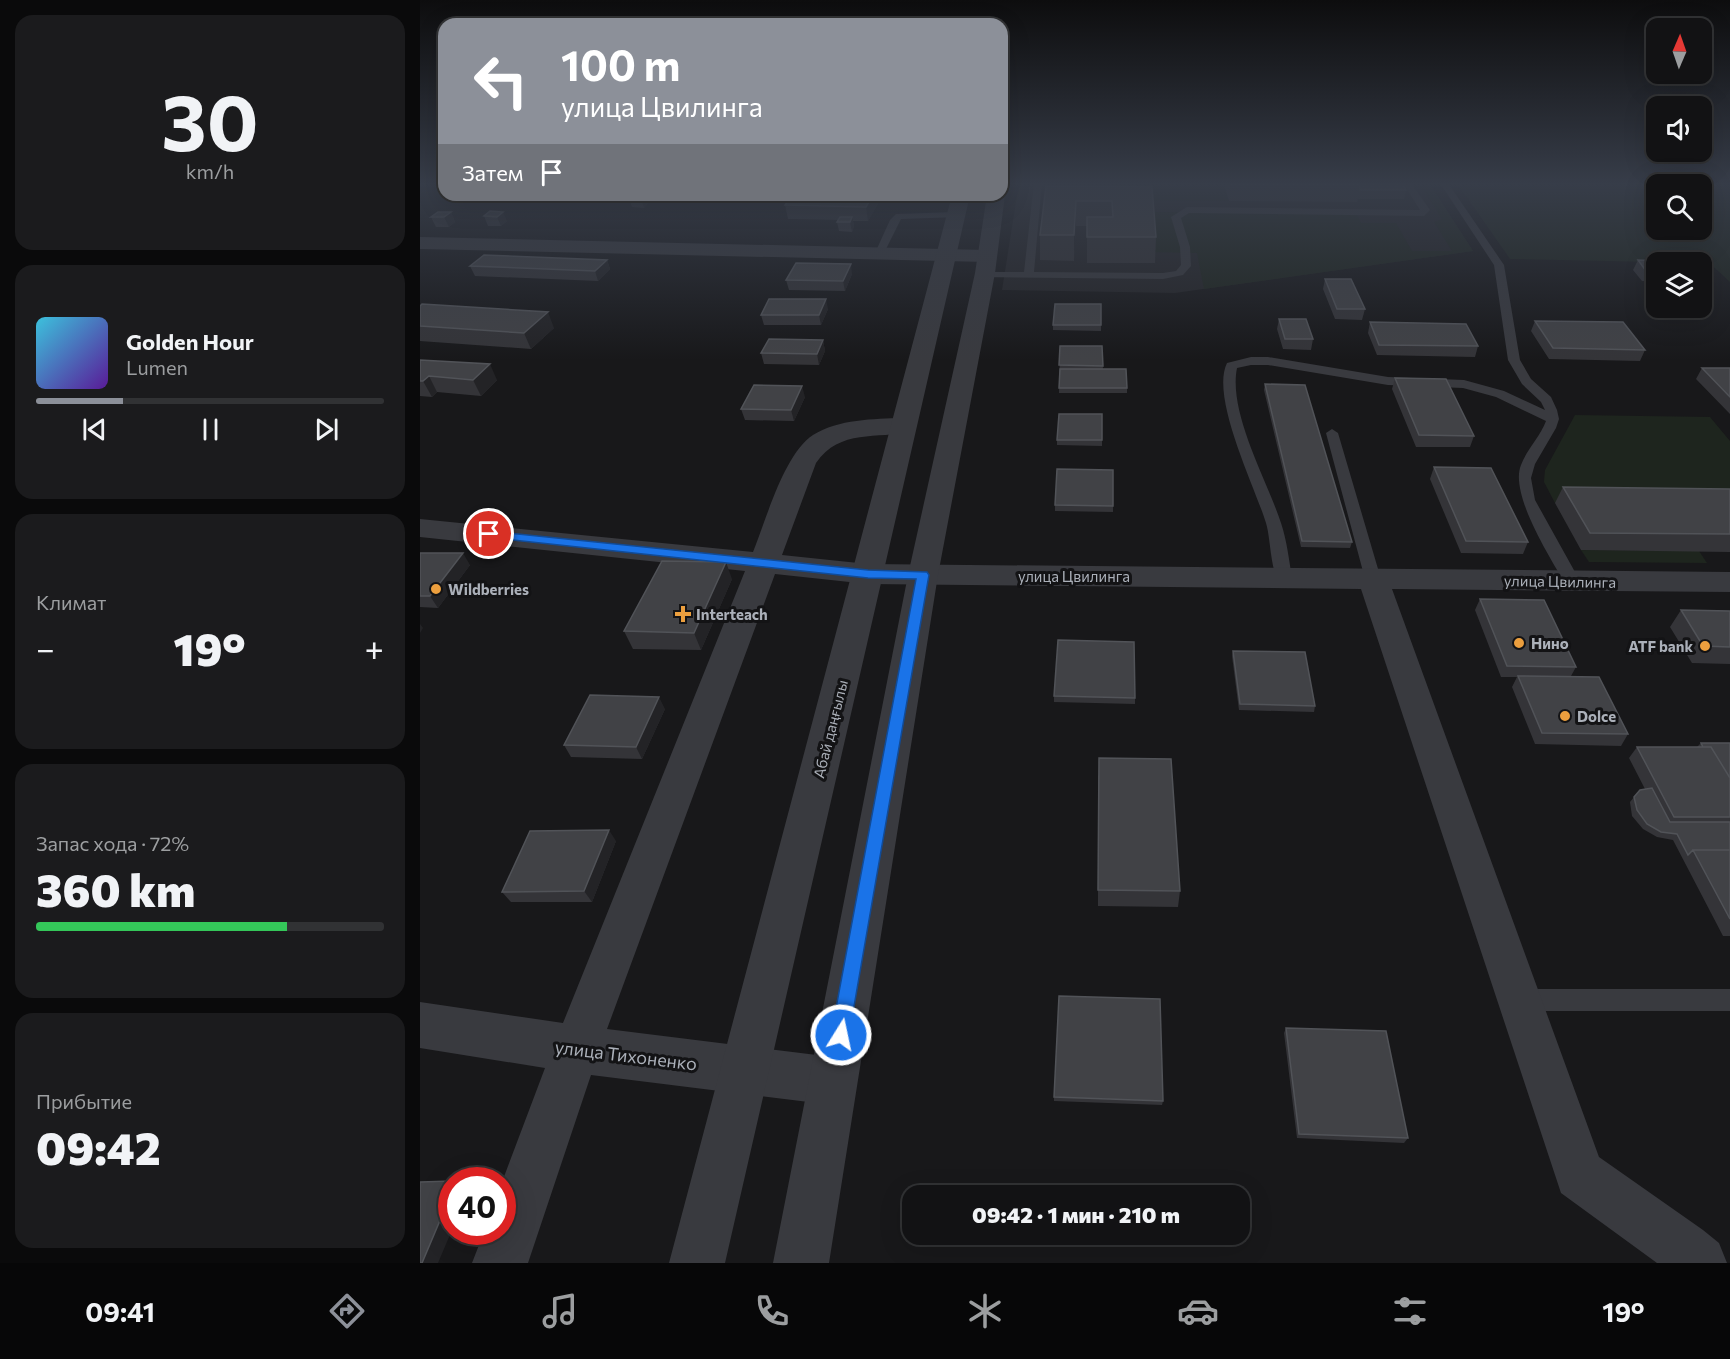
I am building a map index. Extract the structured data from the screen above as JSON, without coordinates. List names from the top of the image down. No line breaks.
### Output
{"streets":{"street":["улица Цвилинга","Абай даңғылы","улица Тихоненко"]},"crossings":[["улица Цвилинга","Абай даңғылы"],["Абай даңғылы","улица Тихоненко"]],"places":{"other":["Wildberries","Нино","ATF bank","Dolce"],"health":["Interteach"]},"north":"top","page":{"tile":[["30","km/h"],"Климат",["Запас хода · 72%","360 km"],["Прибытие","09:42"]],"turn":["100 m","улица Цвилинга"],"then":"Затем","song":["Golden Hour","Lumen"],"heat":["−","19°","+"],"limit":"40","trip":"09:42 · 1 мин · 210 m","tabs":["09:41","19°"]}}
